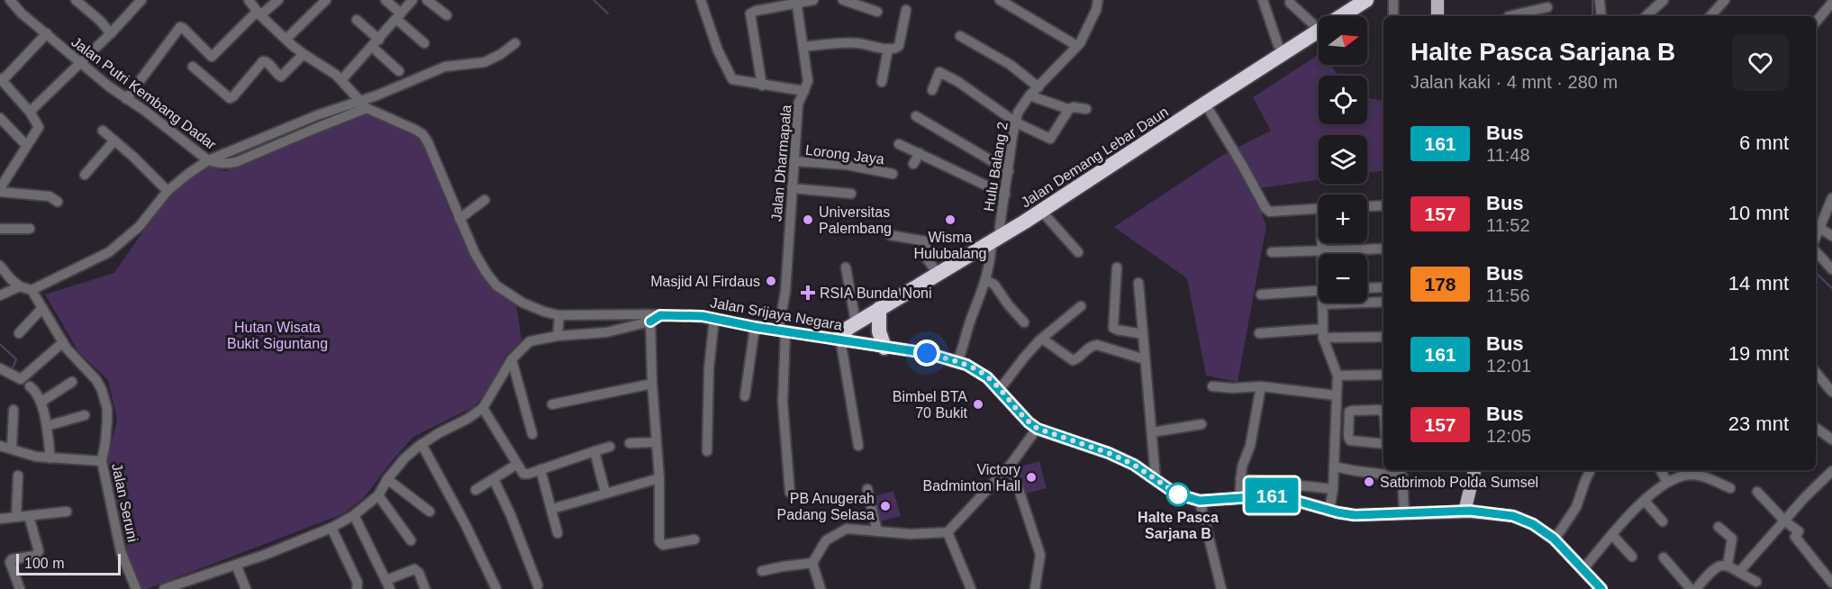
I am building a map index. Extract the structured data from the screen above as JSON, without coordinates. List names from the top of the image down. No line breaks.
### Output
{"streets":{"highway":["Jalan Demang Lebar Daun"],"main road":["Jalan Srijaya Negara"],"street":["Jalan Putri Kembang Dadar","Lorong Jaya","Jalan Dharmapala","Hulu Balang 2","Jalan Seruni"]},"crossings":[["Lorong Jaya","Jalan Dharmapala"],["Jalan Demang Lebar Daun","Hulu Balang 2"],["Jalan Demang Lebar Daun","Jalan Srijaya Negara"],["Jalan Dharmapala","Jalan Srijaya Negara"],["Hulu Balang 2","Jalan Srijaya Negara"]],"parks":["Hutan Wisata Bukit Siguntang"],"places":{"other":["Universitas Palembang","Wisma Hulubalang","Masjid Al Firdaus","Bimbel BTA 70 Bukit","Victory Badminton Hall","Satbrimob Polda Sumsel","Halte Pasca Sarjana B","PB Anugerah Padang Selasa"],"health":["RSIA Bunda Noni"]},"lines":["bus line 161"],"scale_bar":"100 m","north":"right","page":{"on_map":"161","map_buttons":["+","−"],"heading":["Halte Pasca Sarjana B","Jalan kaki · 4 mnt · 280 m"],"list":[{"mark":"161","name":"Bus","note":"11:48","value":"6 mnt"},{"mark":"157","name":"Bus","note":"11:52","value":"10 mnt"},{"mark":"178","name":"Bus","note":"11:56","value":"14 mnt"},{"mark":"161","name":"Bus","note":"12:01","value":"19 mnt"},{"mark":"157","name":"Bus","note":"12:05","value":"23 mnt"}],"scale":"100 m"}}
